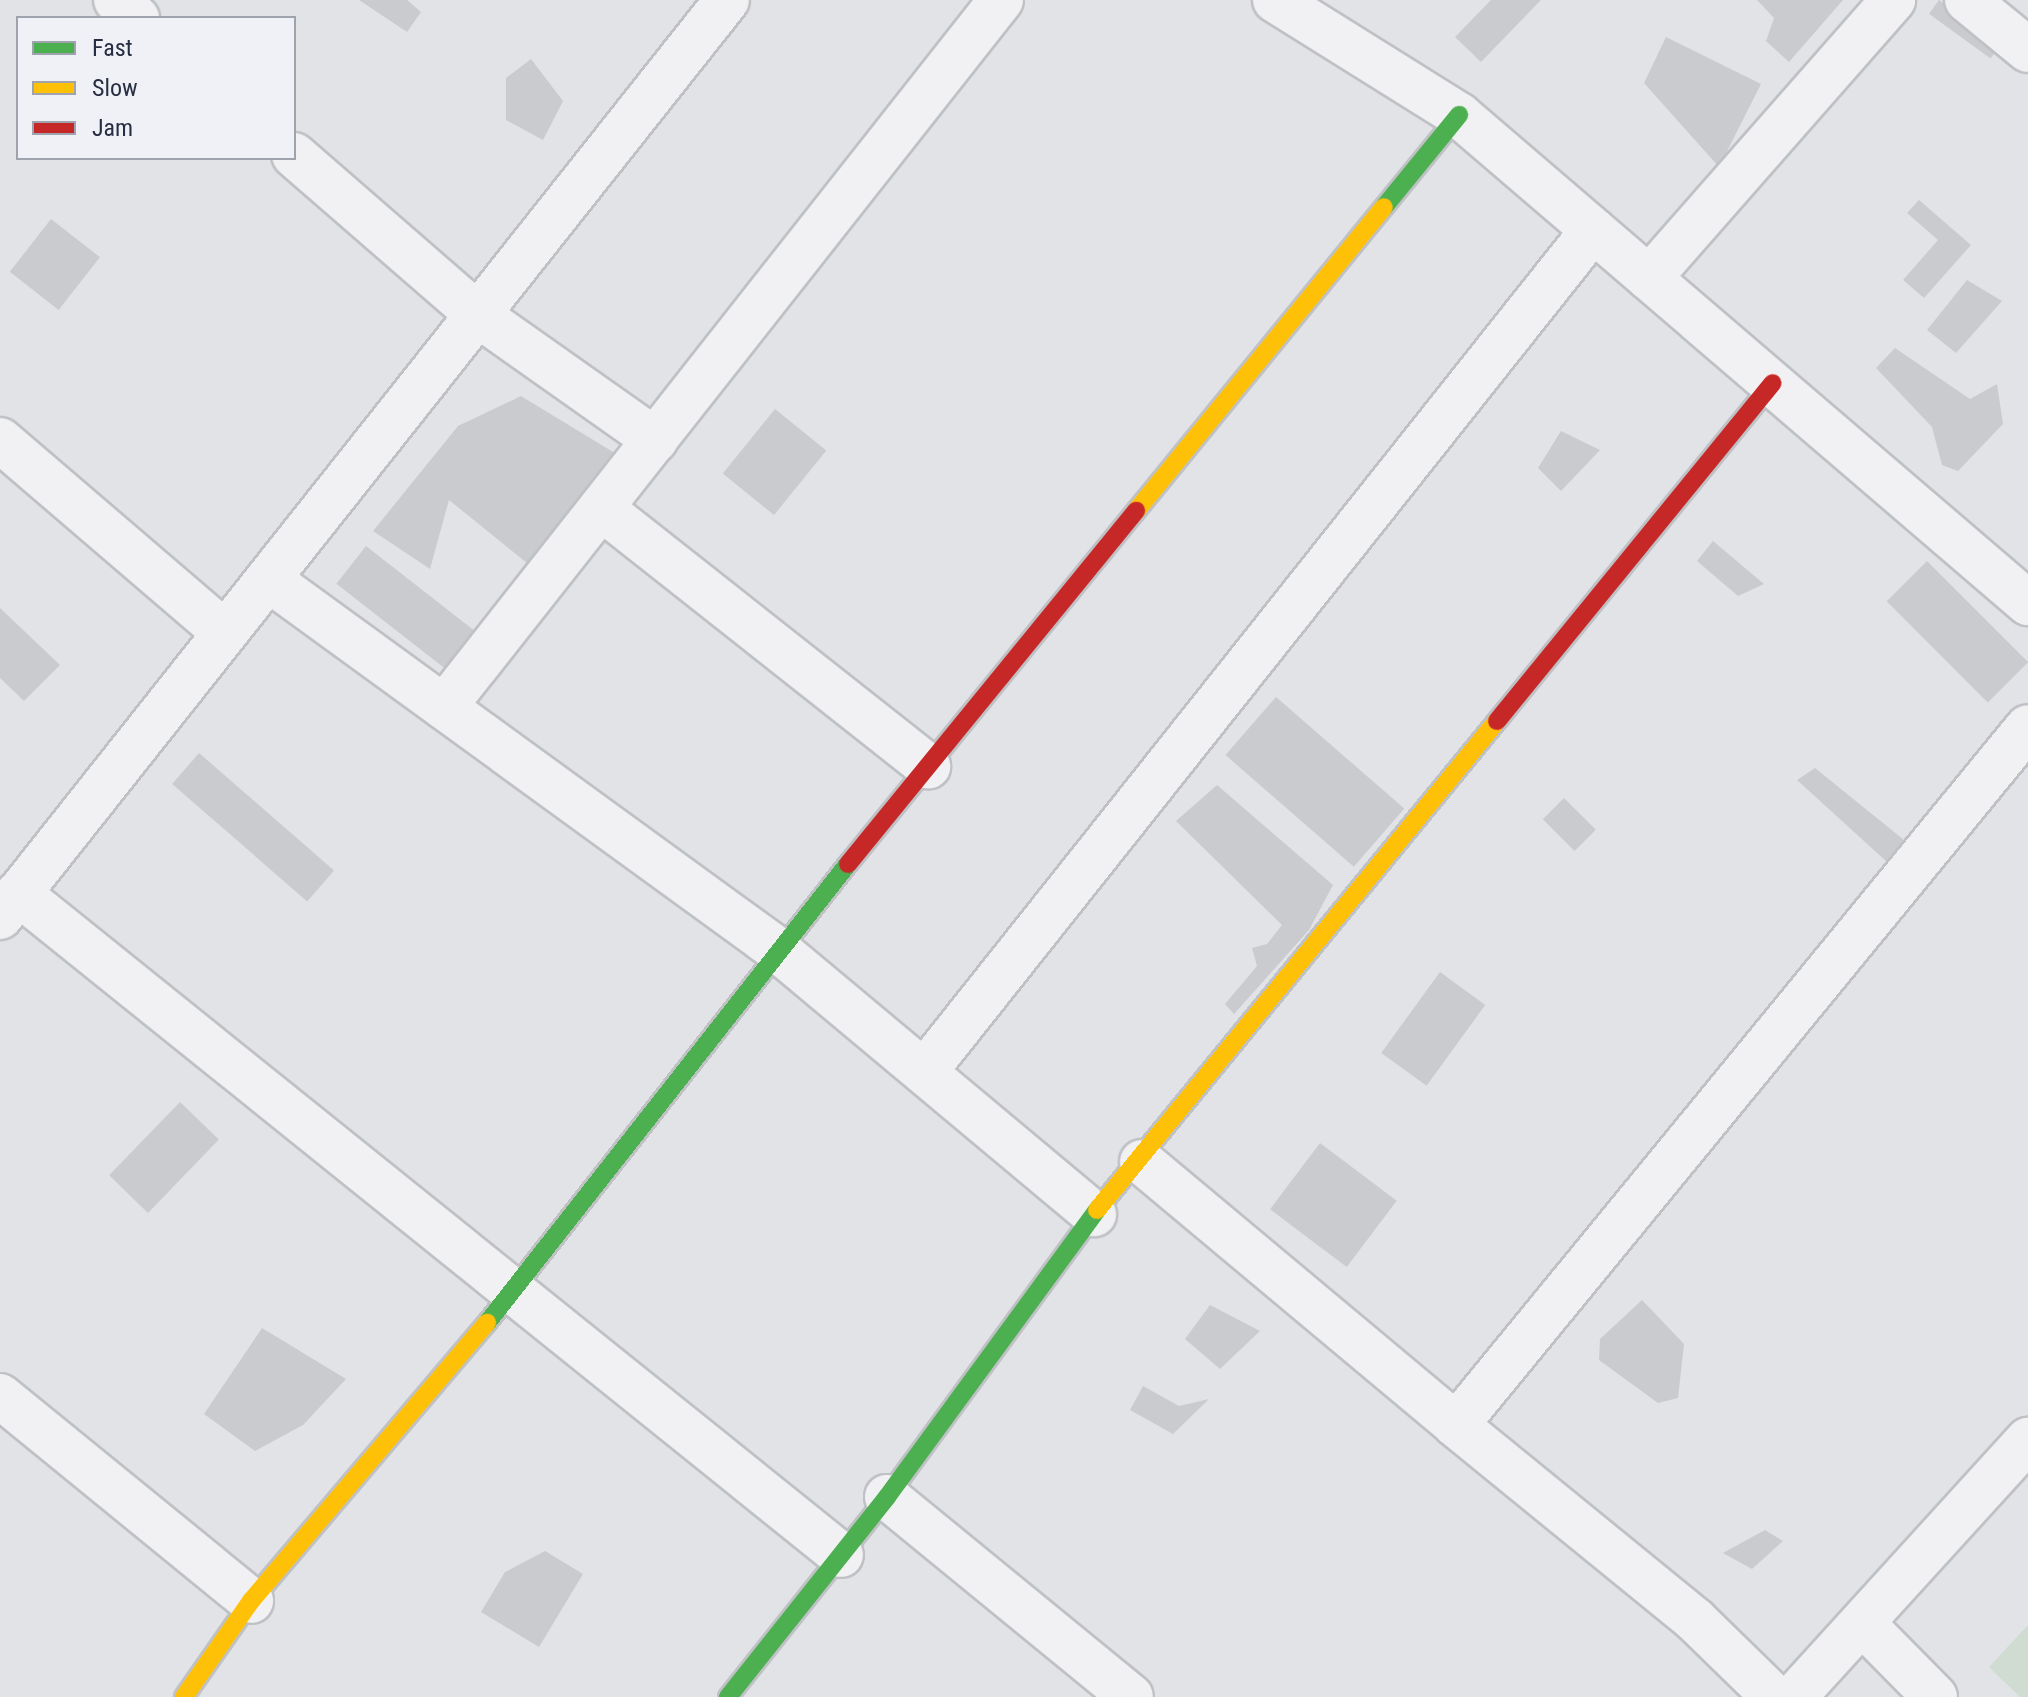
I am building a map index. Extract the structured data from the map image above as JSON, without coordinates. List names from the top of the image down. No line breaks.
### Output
{"legend":["Fast","Slow","Jam"]}
